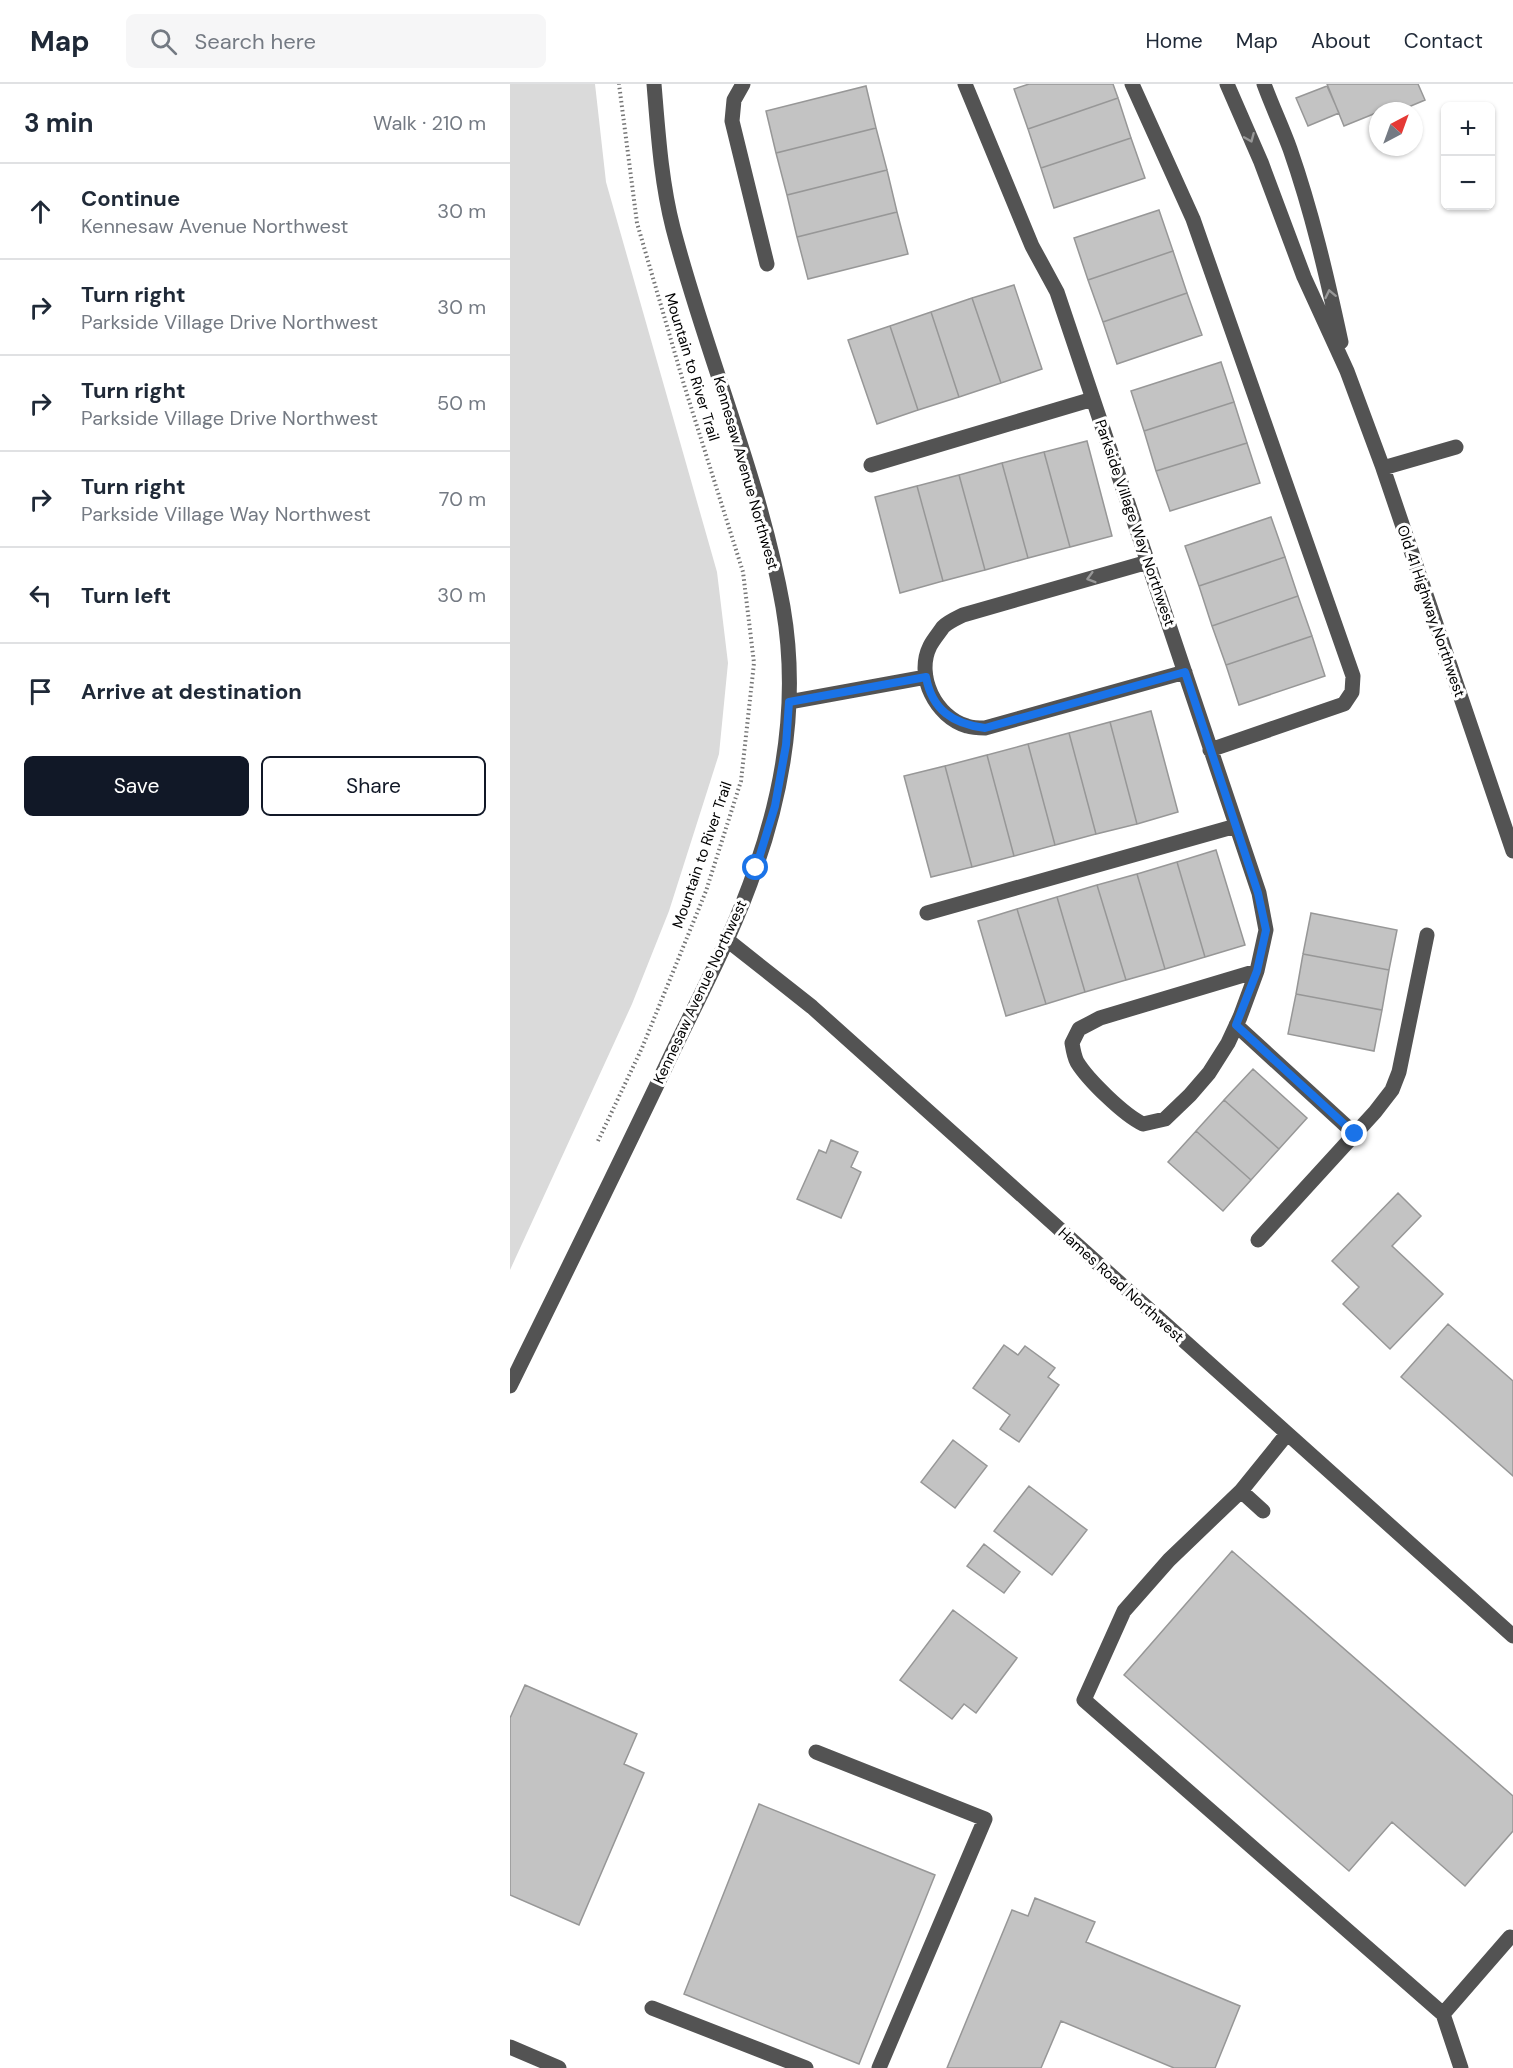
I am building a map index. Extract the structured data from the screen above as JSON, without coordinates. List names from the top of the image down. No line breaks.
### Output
{"streets":{"street":["Kennesaw Avenue Northwest","Parkside Village Way Northwest","Old 41 Highway Northwest","Hames Road Northwest"],"path":["Mountain to River Trail"]},"crossings":[["Kennesaw Avenue Northwest","Hames Road Northwest"]],"north":"top right","page":{"header":"Map","search":"Search here","nav":["Home","Map","About","Contact"],"heading":["3 min","Walk · 210 m"],"map_buttons":["+","−"],"list":[["Continue","Kennesaw Avenue Northwest","30 m"],["Turn right","Parkside Village Drive Northwest","30 m"],["Turn right","Parkside Village Drive Northwest","50 m"],["Turn right","Parkside Village Way Northwest","70 m"],["Turn left","30 m"],"Arrive at destination"],"buttons":["Save","Share"]}}
